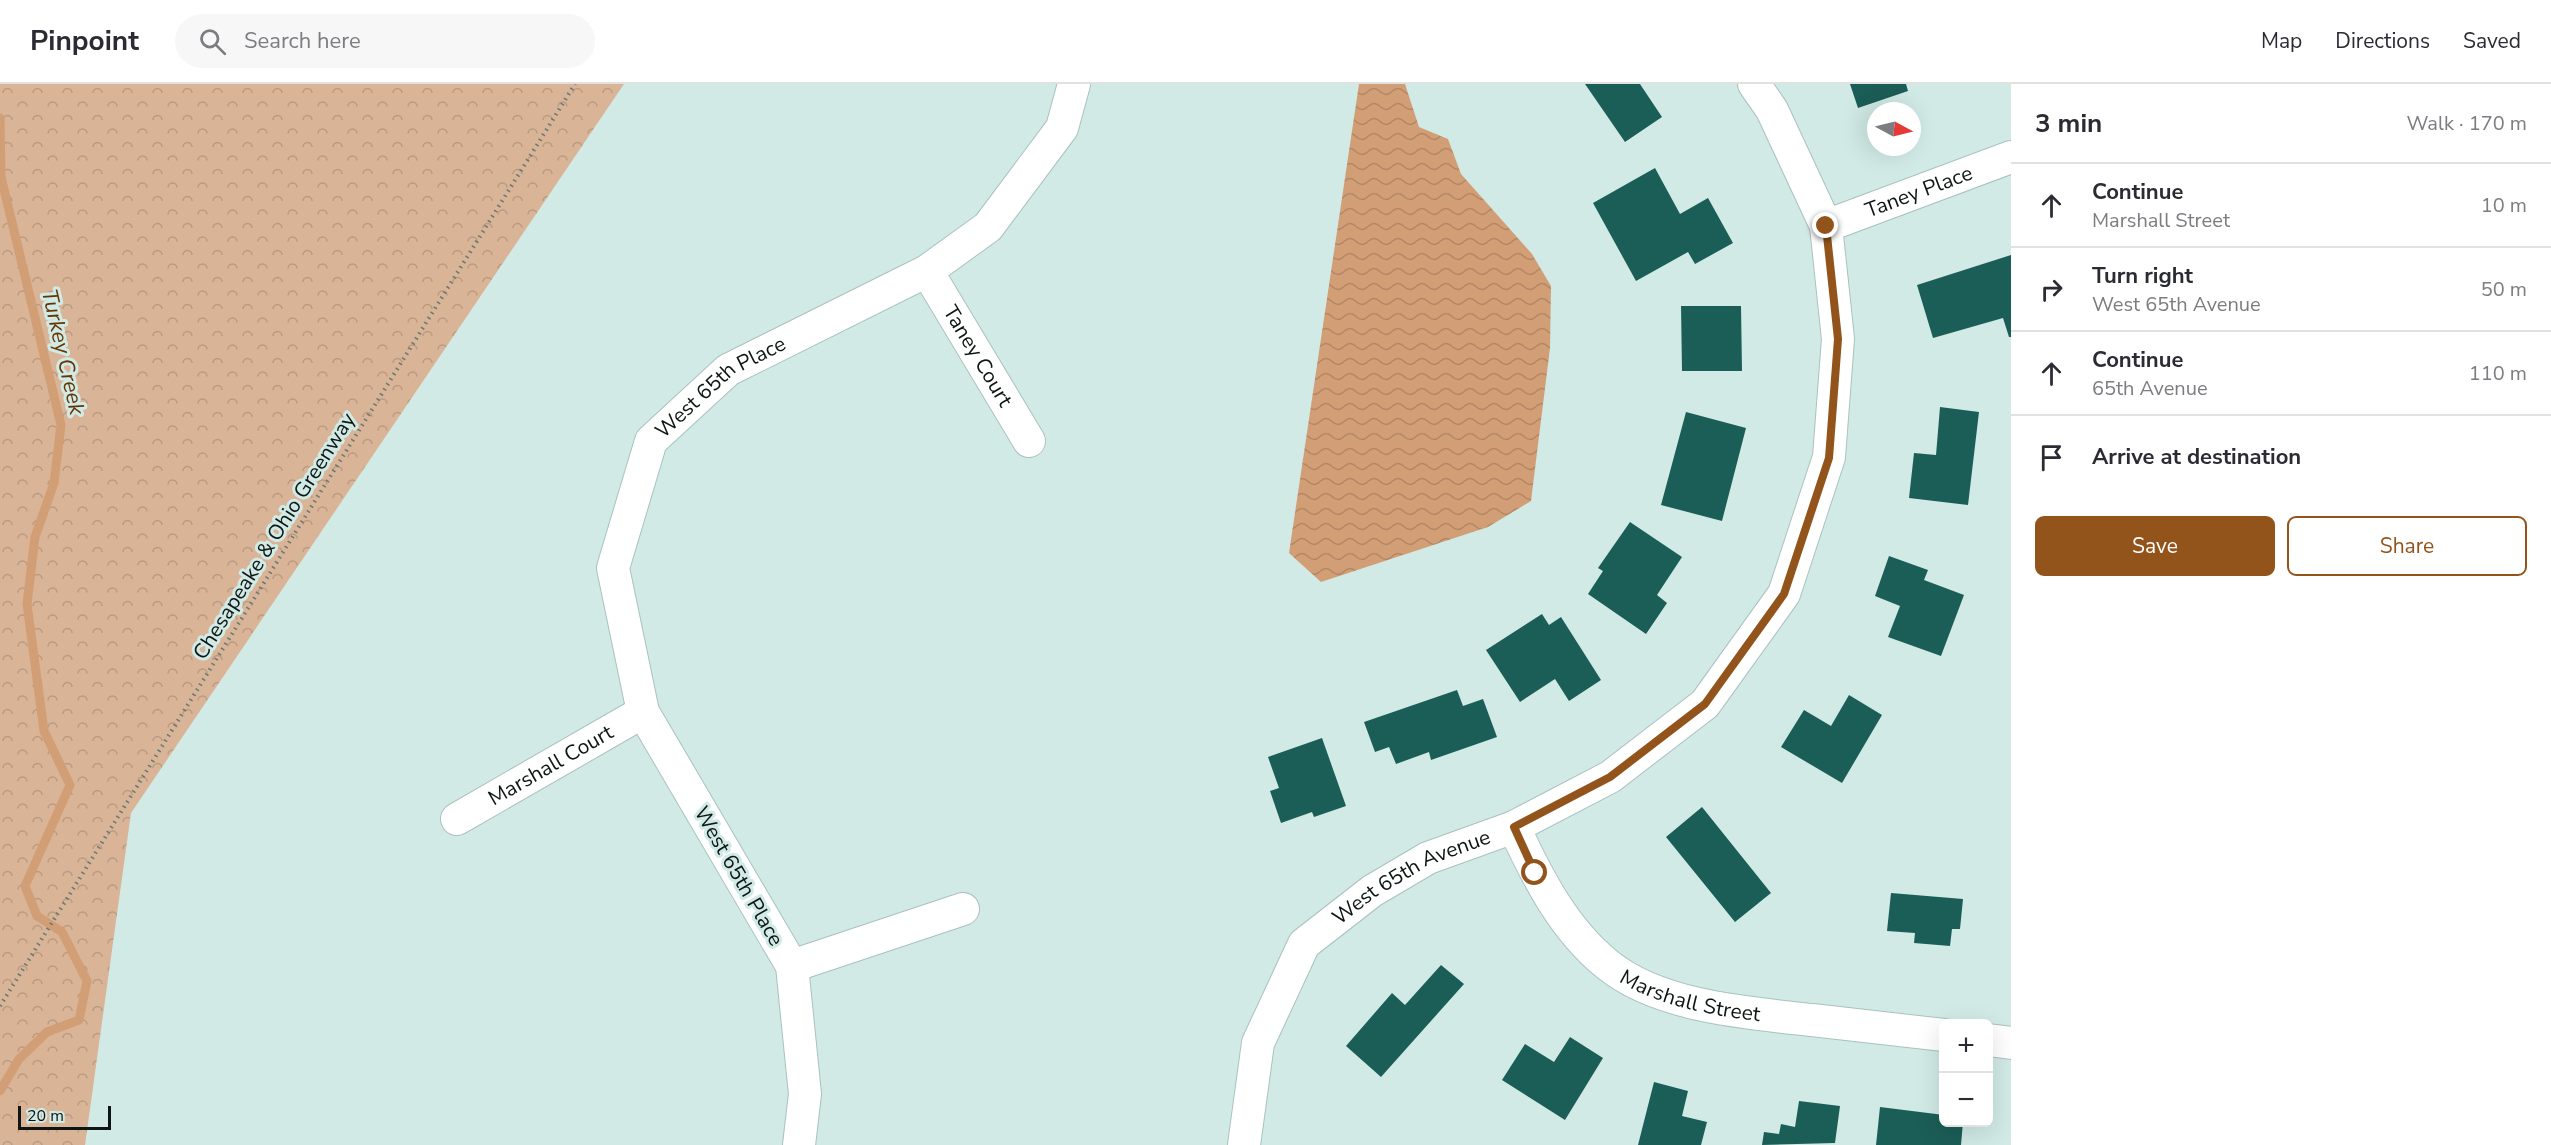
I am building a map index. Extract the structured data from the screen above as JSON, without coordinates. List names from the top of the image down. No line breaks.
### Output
{"streets":{"street":["Taney Place","Taney Court","West 65th Place","Marshall Court","West 65th Avenue","Marshall Street"],"path":["Chesapeake & Ohio Greenway"]},"crossings":[["Taney Place","West 65th Avenue"],["Taney Court","West 65th Place"],["West 65th Place","Marshall Court"],["West 65th Avenue","Marshall Street"]],"water":["Turkey Creek"],"scale_bar":"20 m","north":"right","page":{"header":"Pinpoint","search":"Search here","nav":["Map","Directions","Saved"],"heading":["3 min","Walk · 170 m"],"list":[["Continue","Marshall Street","10 m"],["Turn right","West 65th Avenue","50 m"],["Continue","65th Avenue","110 m"],"Arrive at destination"],"buttons":["Save","Share"],"map_buttons":["+","−"],"scale":"20 m"}}
